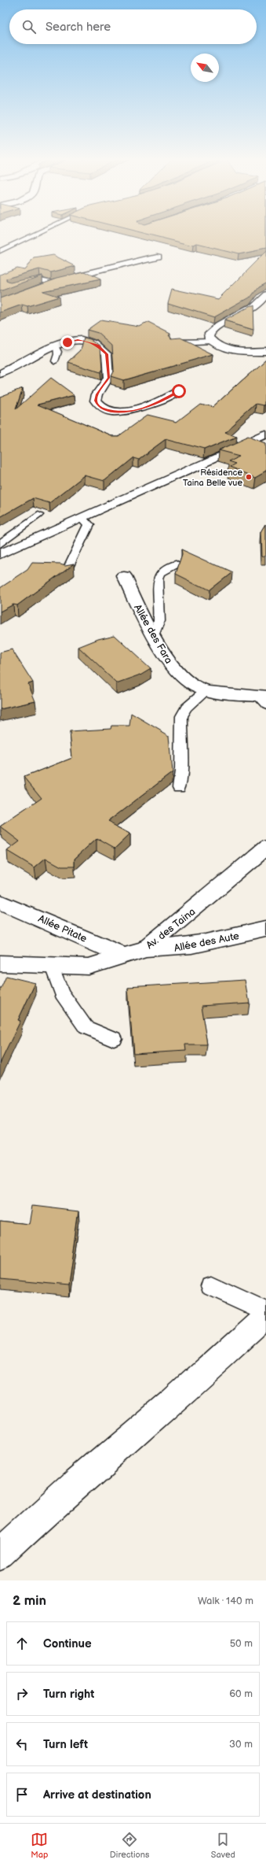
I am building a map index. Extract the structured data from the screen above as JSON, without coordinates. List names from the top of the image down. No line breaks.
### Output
{"streets":{"street":["Allée des Fara","Allée Pitate","Av. des Taina","Allée des Aute"]},"crossings":[["Allée Pitate","Av. des Taina"],["Av. des Taina","Allée des Aute"]],"places":["Résidence Taina Belle vue"],"north":"top left","page":{"search":"Search here","heading":["2 min","Walk · 140 m"],"list":[["Continue","50 m"],["Turn right","60 m"],["Turn left","30 m"],"Arrive at destination"],"nav":["Map","Directions","Saved"]}}
